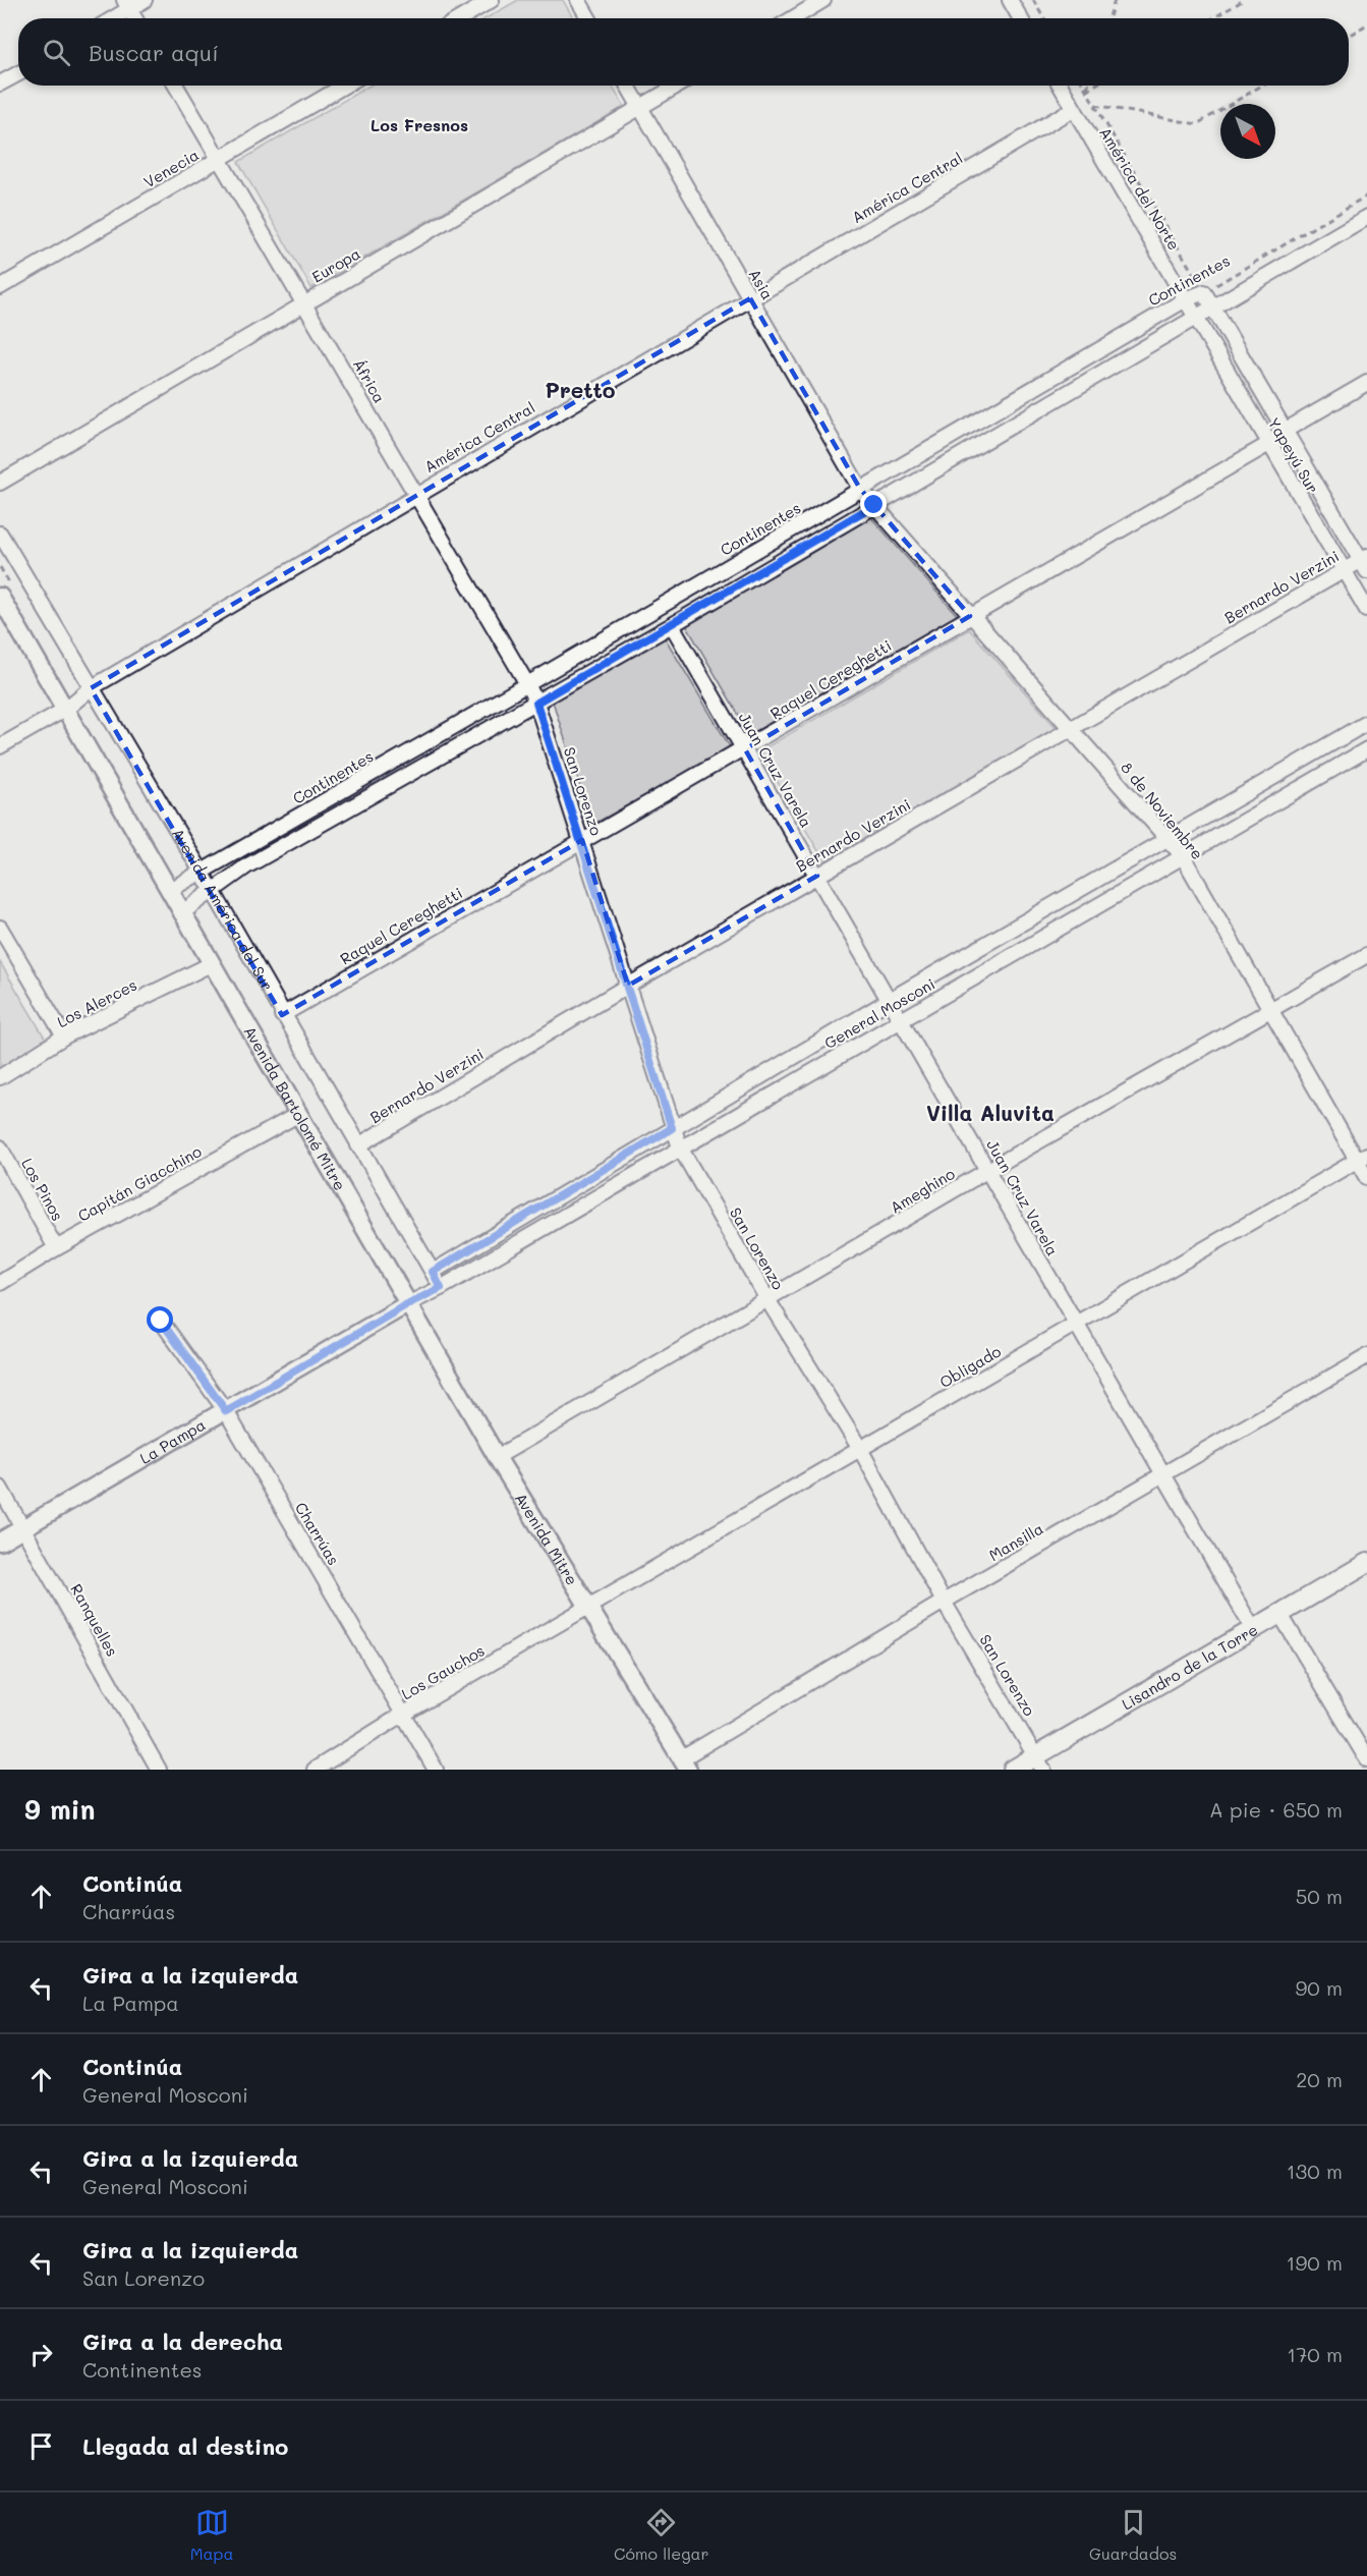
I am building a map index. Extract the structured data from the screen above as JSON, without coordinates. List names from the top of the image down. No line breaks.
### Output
{"streets":{"main road":["Lisandro de la Torre"],"street":["Venecia","América Central","América del Norte","Europa","Continentes","Asia","África","Yapeyú Sur","Bernardo Verzini","Raquel Cereghetti","Juan Cruz Varela","San Lorenzo","8 de Noviembre","Avenida América del Sur","Los Alerces","General Mosconi","Avenida Bartolomé Mitre","Capitán Giacchino","Los Pinos","Ameghino","Obligado","La Pampa","Charrúas","Avenida Mitre","Mansilla","Ranquelles","Los Gauchos"]},"crossings":[["Venecia","África"],["América Central","América del Norte"],["América Central","Asia"],["América Central","África"],["América Central","Avenida América del Sur"],["América del Norte","Continentes"],["América del Norte","Yapeyú Sur"],["Europa","Asia"],["Europa","África"],["Continentes","Asia"],["Continentes","África"],["Continentes","Yapeyú Sur"],["Continentes","Avenida América del Sur"],["Asia","8 de Noviembre"],["África","San Lorenzo"],["Yapeyú Sur","Bernardo Verzini"],["Yapeyú Sur","Raquel Cereghetti"],["Bernardo Verzini","Juan Cruz Varela"],["Bernardo Verzini","San Lorenzo"],["Bernardo Verzini","8 de Noviembre"],["Bernardo Verzini","Avenida América del Sur"],["Raquel Cereghetti","Juan Cruz Varela"],["Raquel Cereghetti","San Lorenzo"],["Raquel Cereghetti","8 de Noviembre"],["Raquel Cereghetti","Avenida América del Sur"],["Juan Cruz Varela","General Mosconi"],["Juan Cruz Varela","Ameghino"],["Juan Cruz Varela","Obligado"],["Juan Cruz Varela","Mansilla"],["Juan Cruz Varela","Lisandro de la Torre"],["San Lorenzo","General Mosconi"],["San Lorenzo","Ameghino"],["San Lorenzo","Obligado"],["San Lorenzo","Mansilla"],["San Lorenzo","Lisandro de la Torre"],["8 de Noviembre","General Mosconi"],["8 de Noviembre","Ameghino"],["8 de Noviembre","Obligado"],["Avenida América del Sur","General Mosconi"],["Los Alerces","Avenida Bartolomé Mitre"],["General Mosconi","Avenida Bartolomé Mitre"],["General Mosconi","La Pampa"],["General Mosconi","Avenida Mitre"],["Avenida Bartolomé Mitre","Capitán Giacchino"],["Avenida Bartolomé Mitre","La Pampa"],["Avenida Bartolomé Mitre","Avenida Mitre"],["Capitán Giacchino","Los Pinos"],["Ameghino","Avenida Mitre"],["Obligado","Avenida Mitre"],["Obligado","Los Gauchos"],["La Pampa","Charrúas"],["La Pampa","Avenida Mitre"],["La Pampa","Ranquelles"],["Charrúas","Los Gauchos"],["Avenida Mitre","Mansilla"],["Avenida Mitre","Los Gauchos"]],"districts":["Los Fresnos","Pretto","Villa Aluvita"],"north":"bottom right","page":{"search":"Buscar aquí","heading":["9 min","A pie · 650 m"],"list":[["Continúa","Charrúas","50 m"],["Gira a la izquierda","La Pampa","90 m"],["Continúa","General Mosconi","20 m"],["Gira a la izquierda","General Mosconi","130 m"],["Gira a la izquierda","San Lorenzo","190 m"],["Gira a la derecha","Continentes","170 m"],"Llegada al destino"],"nav":["Mapa","Cómo llegar","Guardados"]}}
